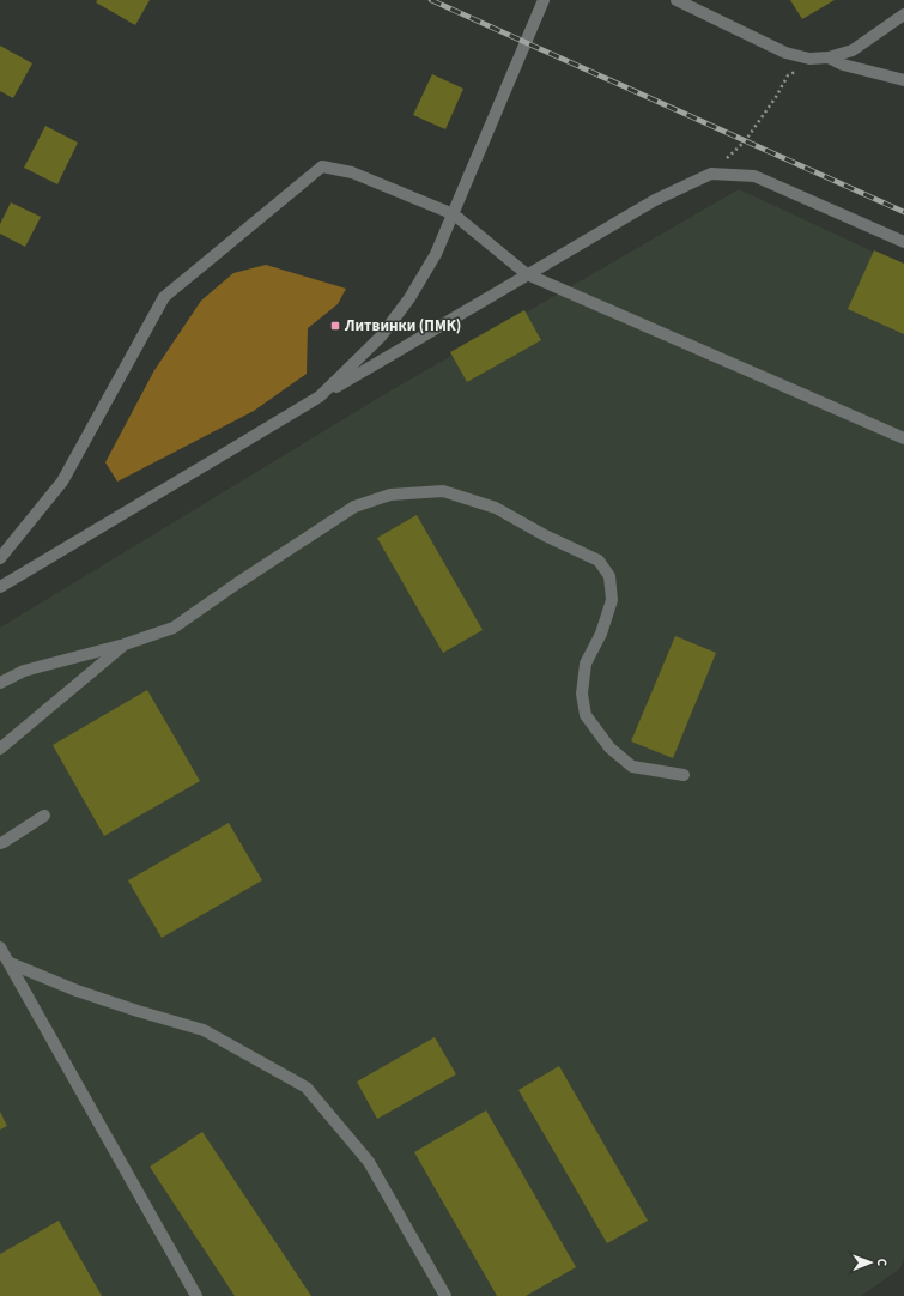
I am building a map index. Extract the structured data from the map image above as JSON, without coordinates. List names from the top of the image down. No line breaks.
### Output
{"places":{"transit":["Литвинки (ПМК)"]},"north":"right"}
